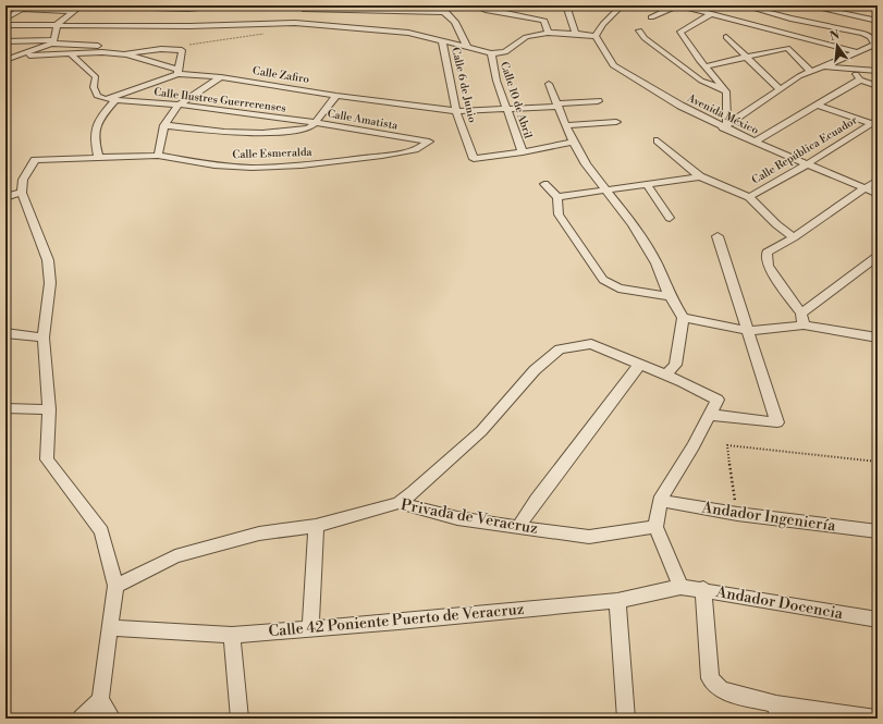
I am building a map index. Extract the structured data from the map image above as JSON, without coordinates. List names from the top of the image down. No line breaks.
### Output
{"streets":{"street":["Calle Zafiro","Calle 6 de Junio","Calle Ilustres Guerrerenses","Calle 10 de Abril","Avenida México","Calle Amatista","Calle República Ecuador","Calle Esmeralda","Privada de Veracruz","Andador Ingeniería","Andador Docencia","Calle 42 Poniente Puerto de Veracruz"]},"crossings":[["Calle Zafiro","Calle 6 de Junio"],["Calle Zafiro","Calle Ilustres Guerrerenses"],["Calle Zafiro","Calle 10 de Abril"],["Calle 6 de Junio","Calle 10 de Abril"],["Calle Ilustres Guerrerenses","Calle Amatista"],["Avenida México","Calle República Ecuador"],["Calle Amatista","Calle Esmeralda"],["Andador Docencia","Calle 42 Poniente Puerto de Veracruz"]],"north":"top"}
